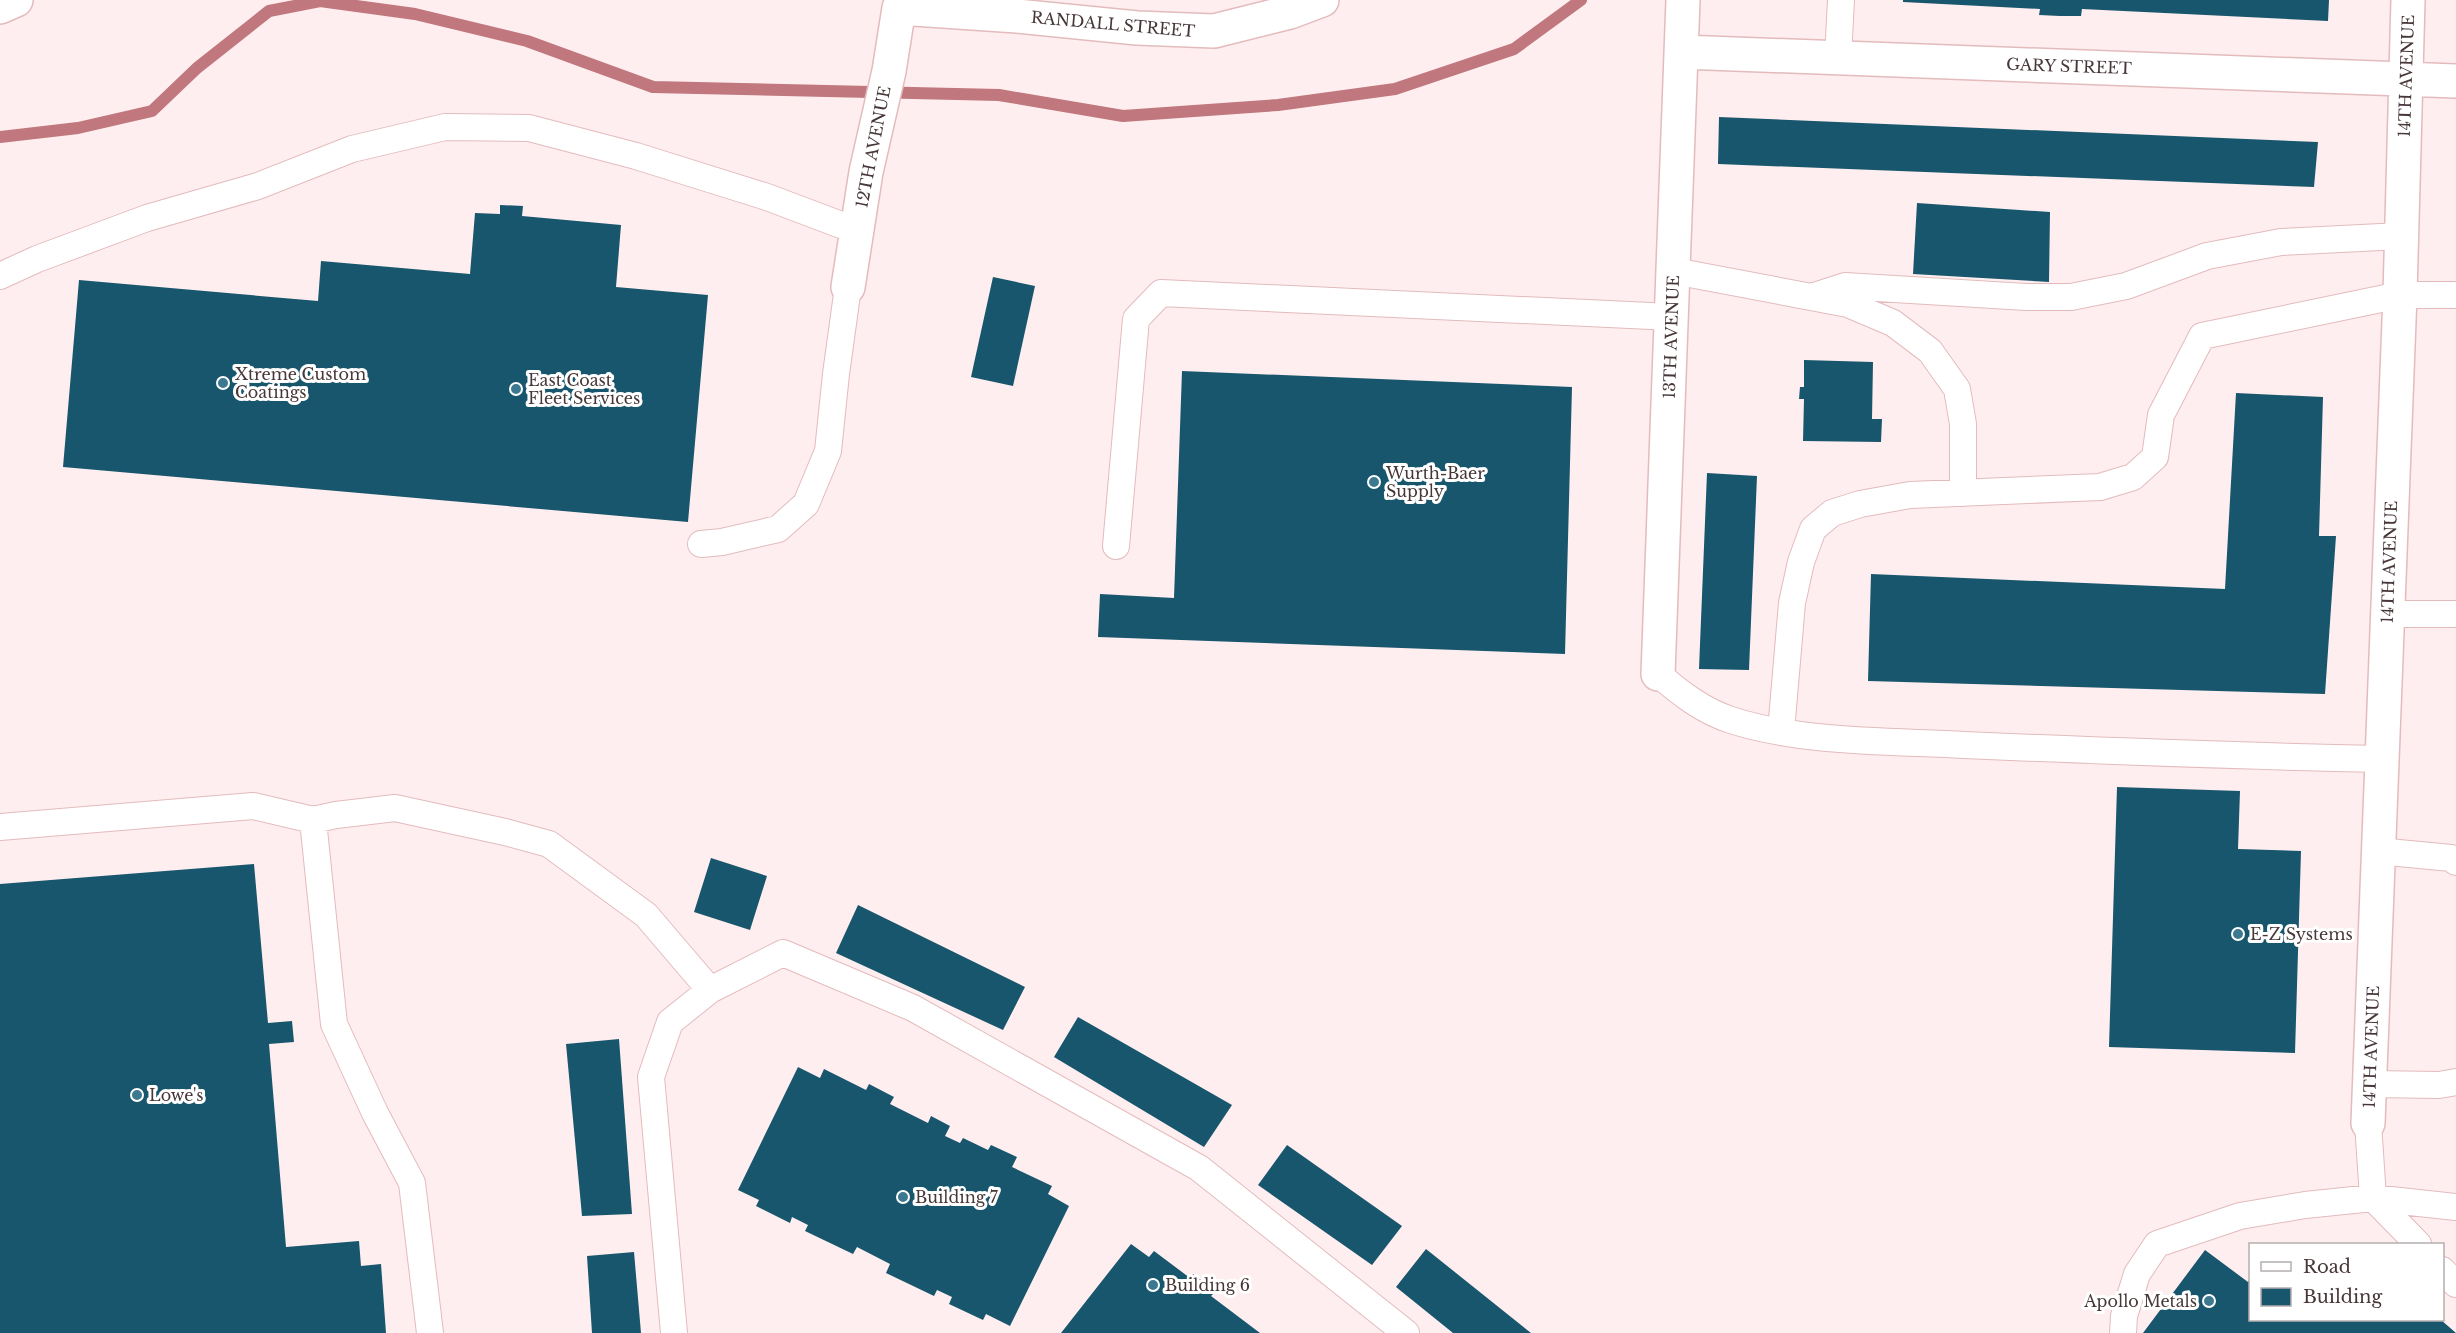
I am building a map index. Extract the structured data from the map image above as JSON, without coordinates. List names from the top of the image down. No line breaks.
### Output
{"streets":{"main road":["RANDALL STREET","GARY STREET","14TH AVENUE","12TH AVENUE","13TH AVENUE"]},"crossings":[["RANDALL STREET","12TH AVENUE"],["GARY STREET","14TH AVENUE"],["GARY STREET","13TH AVENUE"]],"places":["Xtreme Custom Coatings","East Coast Fleet Services","Wurth-Baer Supply","E-Z Systems","Lowe's","Building 7","Building 6","Apollo Metals"],"legend":["Road","Building"]}
